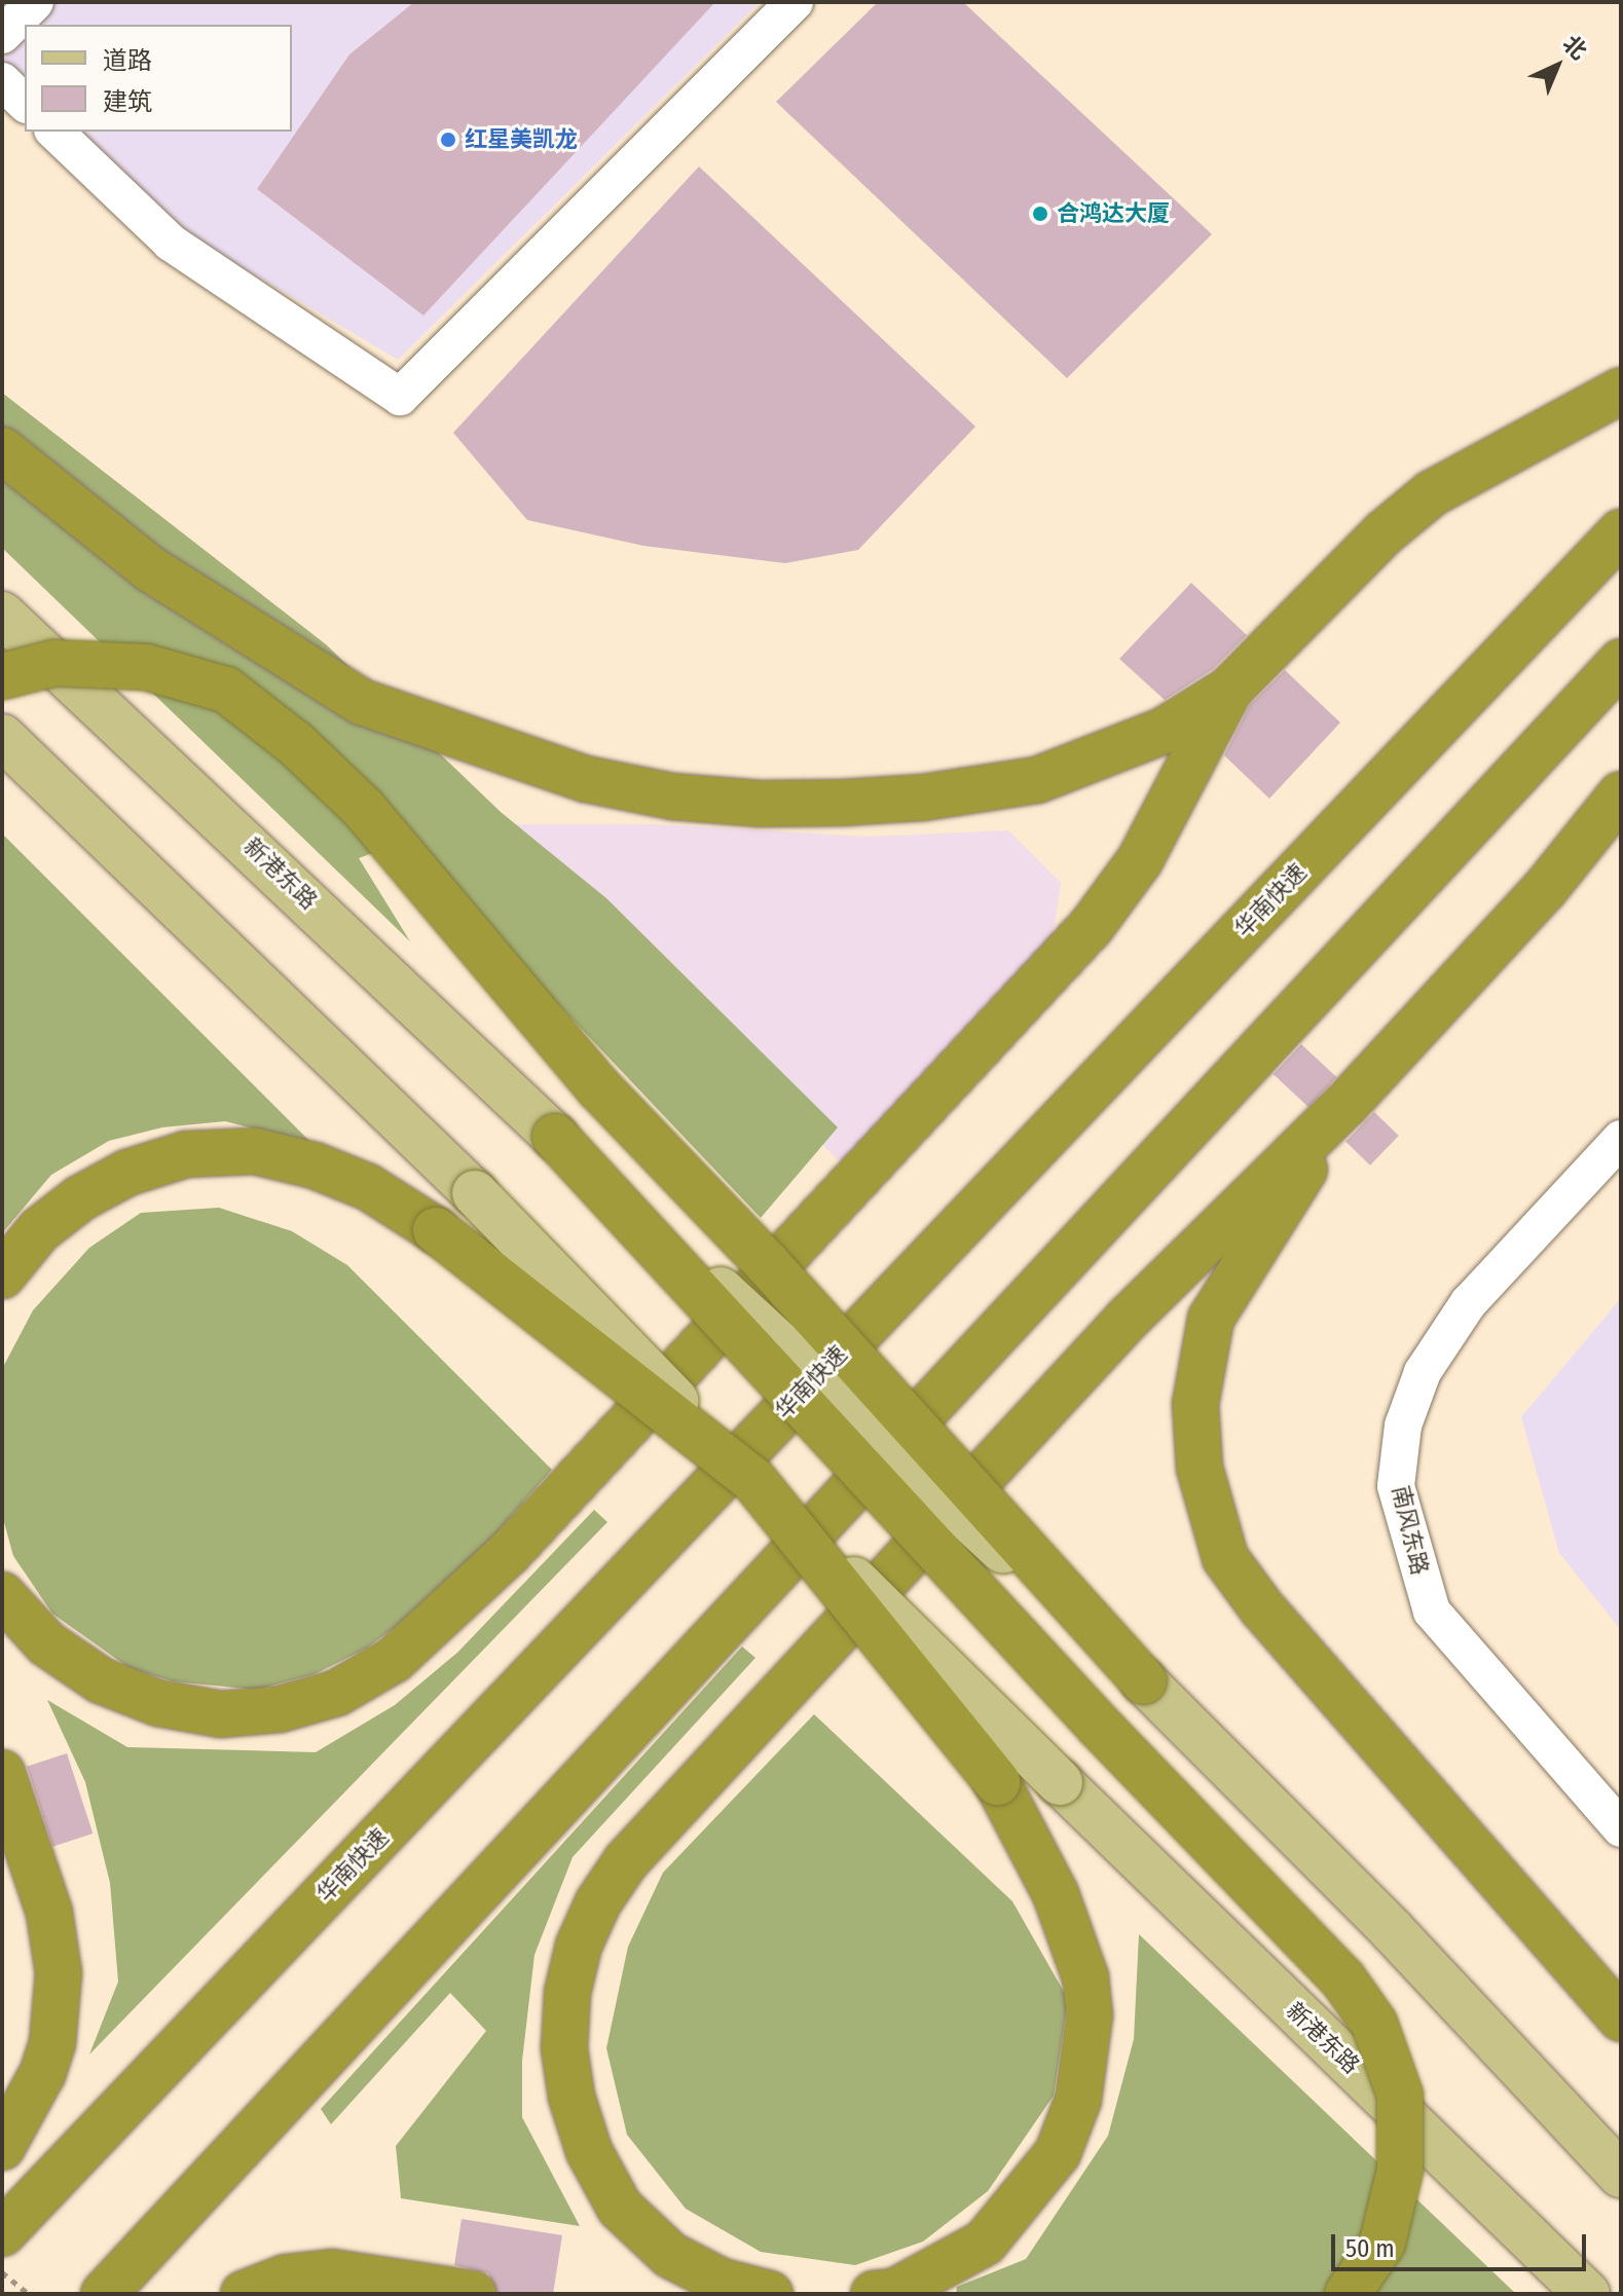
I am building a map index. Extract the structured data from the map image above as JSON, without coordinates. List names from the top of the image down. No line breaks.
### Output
{"streets":{"highway":["华南快速"],"main road":["新港东路"],"street":["南风东路"]},"places":["红星美凯龙","合鸿达大厦"],"legend":["道路","建筑"],"scale_bar":"50 m","north":"top right"}
